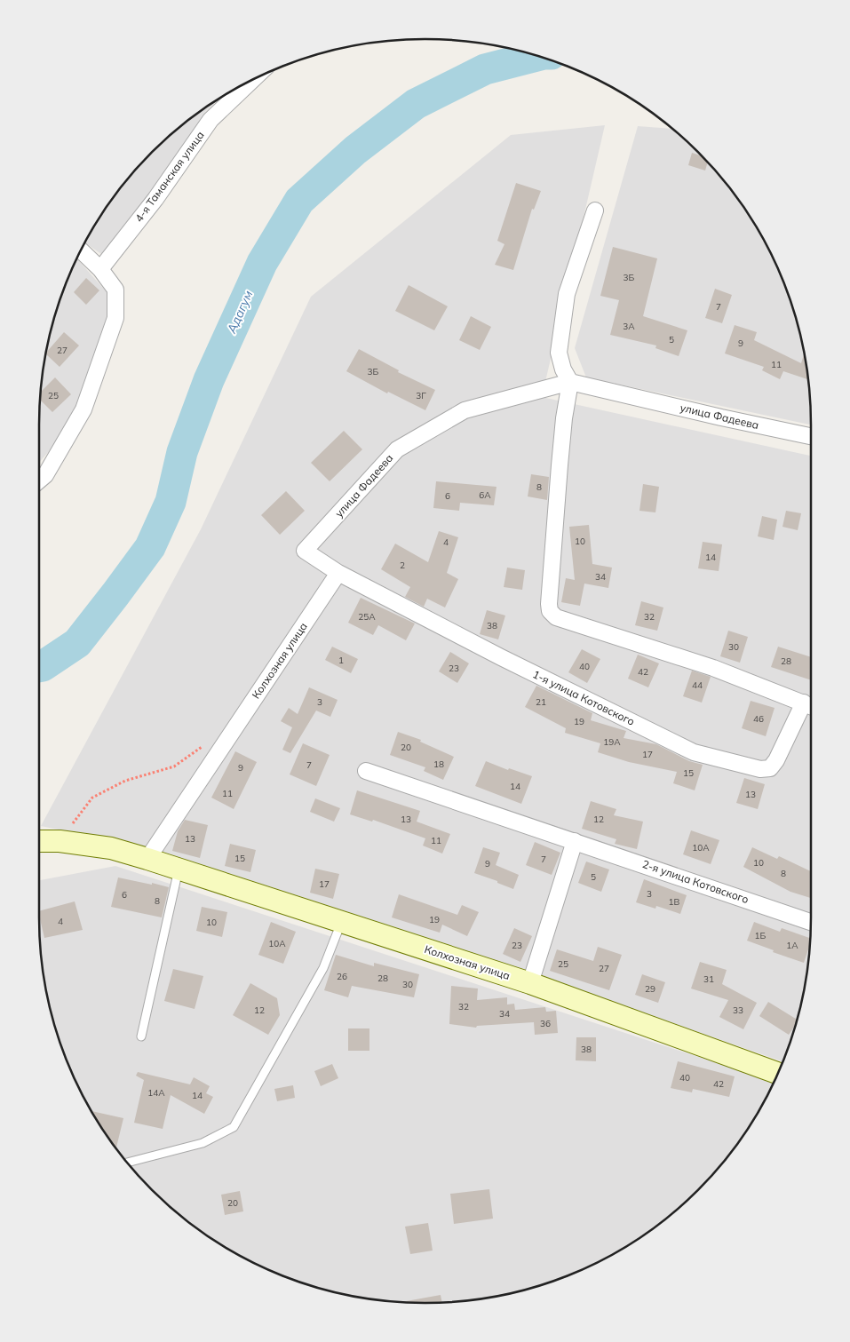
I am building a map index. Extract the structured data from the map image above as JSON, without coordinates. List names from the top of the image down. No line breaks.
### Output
{"streets":{"main road":["Колхозная улица"],"street":["4-я Таманская улица","улица Фадеева","1-я улица Котовского","2-я улица Котовского"]},"crossings":[["улица Фадеева","Колхозная улица"],["улица Фадеева","1-я улица Котовского"],["Колхозная улица","1-я улица Котовского"]],"water":["Адагум"],"house_numbers":["3Б","7","3А","5","9","27","11","3Б","25","3Г","8","6А","6","10","4","14","2","34","25А","32","38","30","1","28","40","23","42","44","3","21","46","19","19А","20","17","18","7","9","15","14","11","13","13","12","13","11","10А","15","7","10","9","8","5","17","3","6","8","1В","19","4","10","1Б","10А","23","1А","25","27","26","28","31","30","29","32","12","33","34","36","38","40","42","14А","14","20"]}
